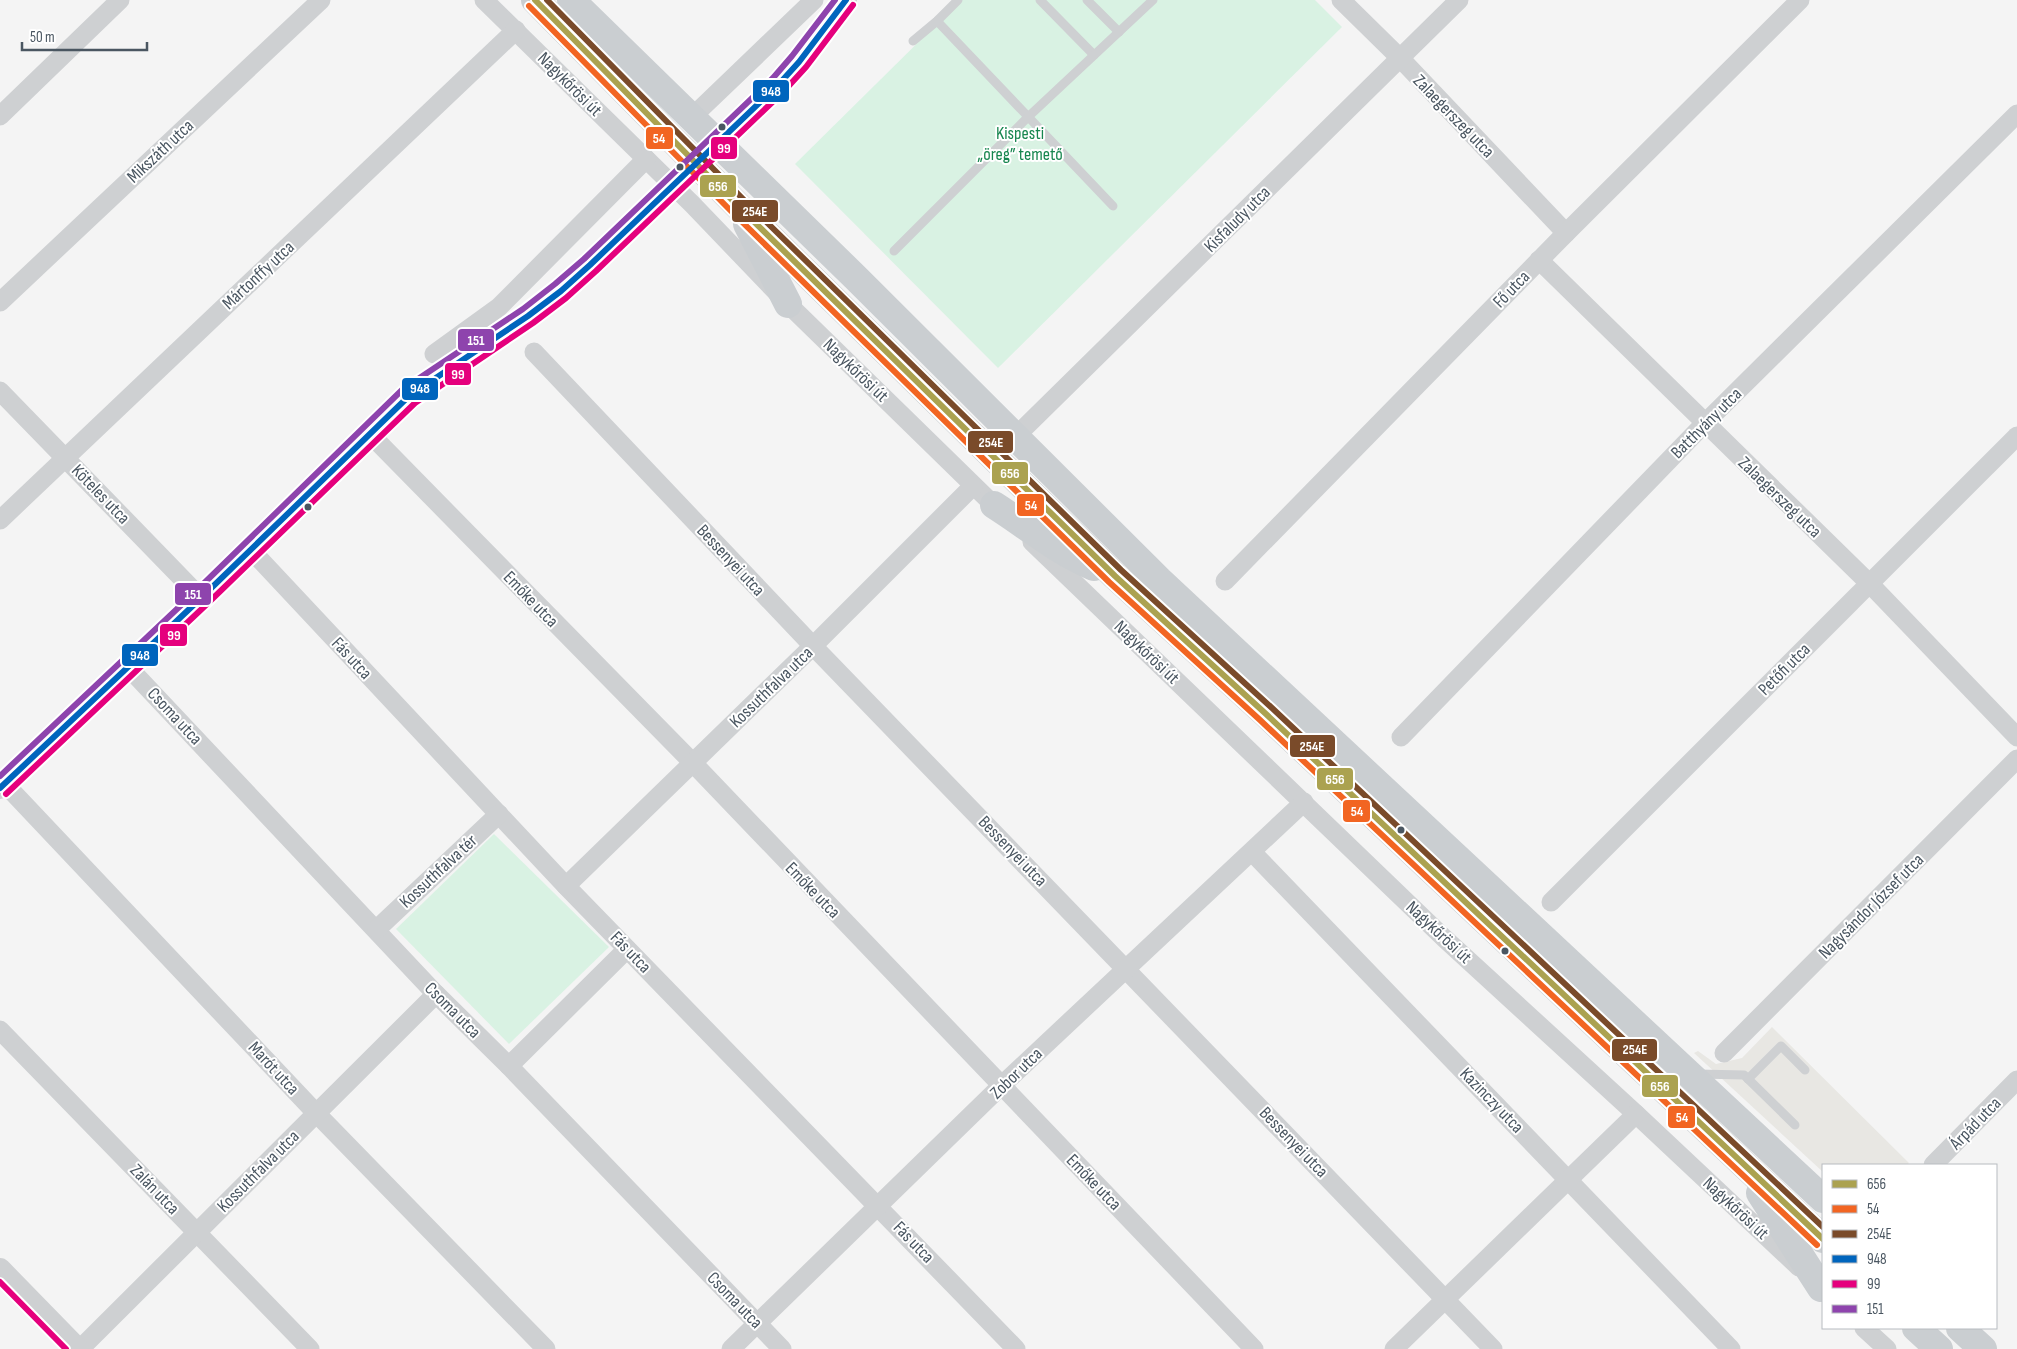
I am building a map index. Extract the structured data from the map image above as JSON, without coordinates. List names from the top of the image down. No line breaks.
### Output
{"streets":{"main road":["Nagykőrösi út"],"street":["Zalaegerszeg utca","Mikszáth utca","Kisfaludy utca","Mártonffy utca","Fő utca","Batthyány utca","Köteles utca","Bessenyei utca","Emőke utca","Fás utca","Petőfi utca","Kossuthfalva utca","Csoma utca","Kossuthfalva tér","Nagysándor József utca","Marót utca","Zobor utca","Kazinczy utca","Árpád utca","Zalán utca"]},"crossings":[["Nagykőrösi út","Mártonffy utca"],["Nagykőrösi út","Kossuthfalva utca"],["Nagykőrösi út","Zobor utca"],["Zalaegerszeg utca","Kisfaludy utca"],["Zalaegerszeg utca","Fő utca"],["Zalaegerszeg utca","Batthyány utca"],["Zalaegerszeg utca","Petőfi utca"],["Mártonffy utca","Köteles utca"],["Bessenyei utca","Kossuthfalva utca"],["Bessenyei utca","Zobor utca"],["Emőke utca","Kossuthfalva utca"],["Emőke utca","Zobor utca"],["Fás utca","Kossuthfalva utca"],["Fás utca","Kossuthfalva tér"],["Fás utca","Zobor utca"],["Kossuthfalva utca","Csoma utca"],["Kossuthfalva utca","Marót utca"],["Kossuthfalva utca","Zalán utca"],["Csoma utca","Kossuthfalva tér"],["Csoma utca","Zobor utca"],["Zobor utca","Kazinczy utca"]],"parks":["Kispesti „öreg” temető"],"lines":["transit line 656","transit line 254E","transit line 948","transit line 151","transit line 99","transit line 54"],"legend":["656","54","254E","948","99","151"],"scale_bar":"50 m"}
